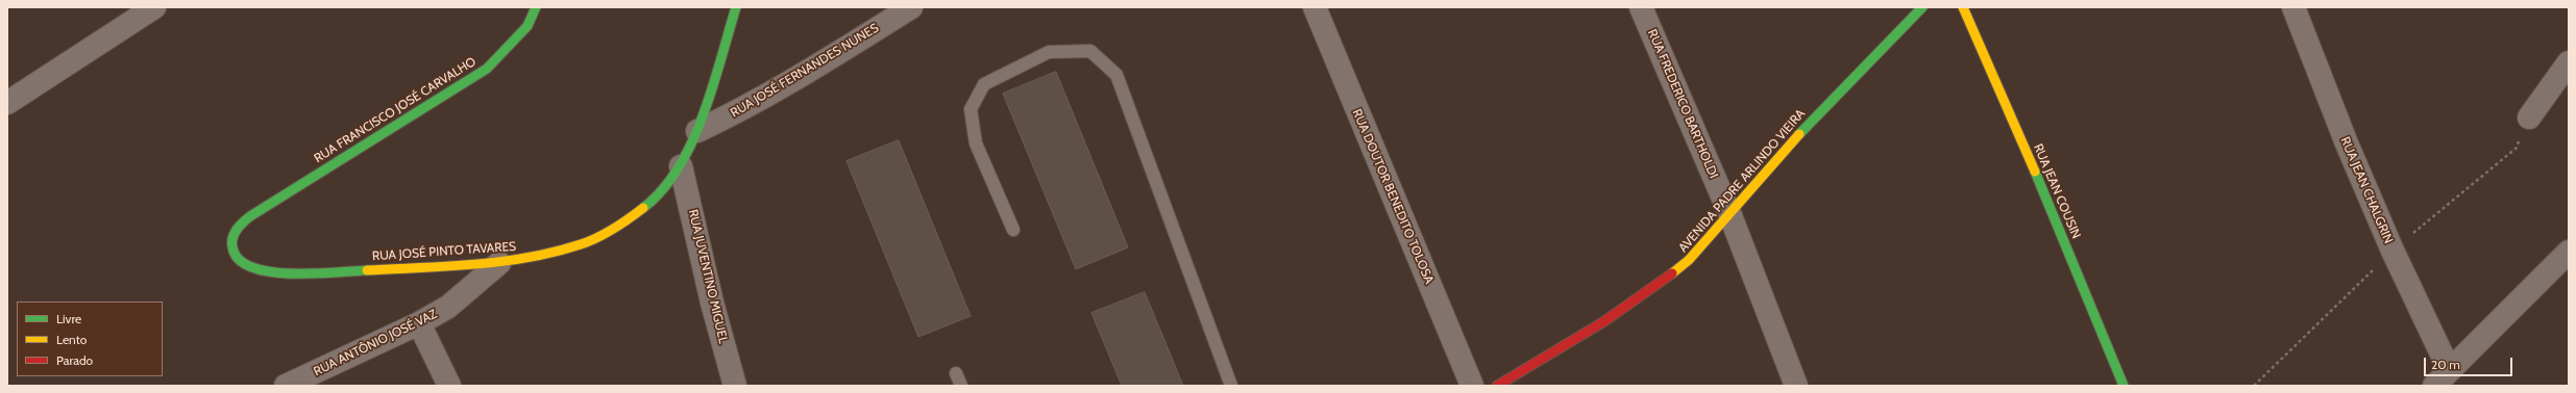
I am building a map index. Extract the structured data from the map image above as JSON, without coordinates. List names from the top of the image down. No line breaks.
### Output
{"streets":{"street":["RUA JOSÉ FERNANDES NUNES","RUA FREDERICO BARTHOLDI","RUA FRANCISCO JOSÉ CARVALHO","AVENIDA PADRE ARLINDO VIEIRA","RUA JEAN CHALGRIN","RUA JEAN COUSIN","RUA DOUTOR BENEDITO TOLOSA","RUA JOSÉ PINTO TAVARES","RUA JUVENTINO MIGUEL","RUA ANTÔNIO JOSÉ VAZ"]},"crossings":[["RUA JOSÉ FERNANDES NUNES","RUA JOSÉ PINTO TAVARES"],["RUA FREDERICO BARTHOLDI","AVENIDA PADRE ARLINDO VIEIRA"],["RUA FRANCISCO JOSÉ CARVALHO","RUA JOSÉ PINTO TAVARES"],["RUA JOSÉ PINTO TAVARES","RUA JUVENTINO MIGUEL"],["RUA JOSÉ PINTO TAVARES","RUA ANTÔNIO JOSÉ VAZ"]],"legend":["Livre","Lento","Parado"],"scale_bar":"20 m"}
